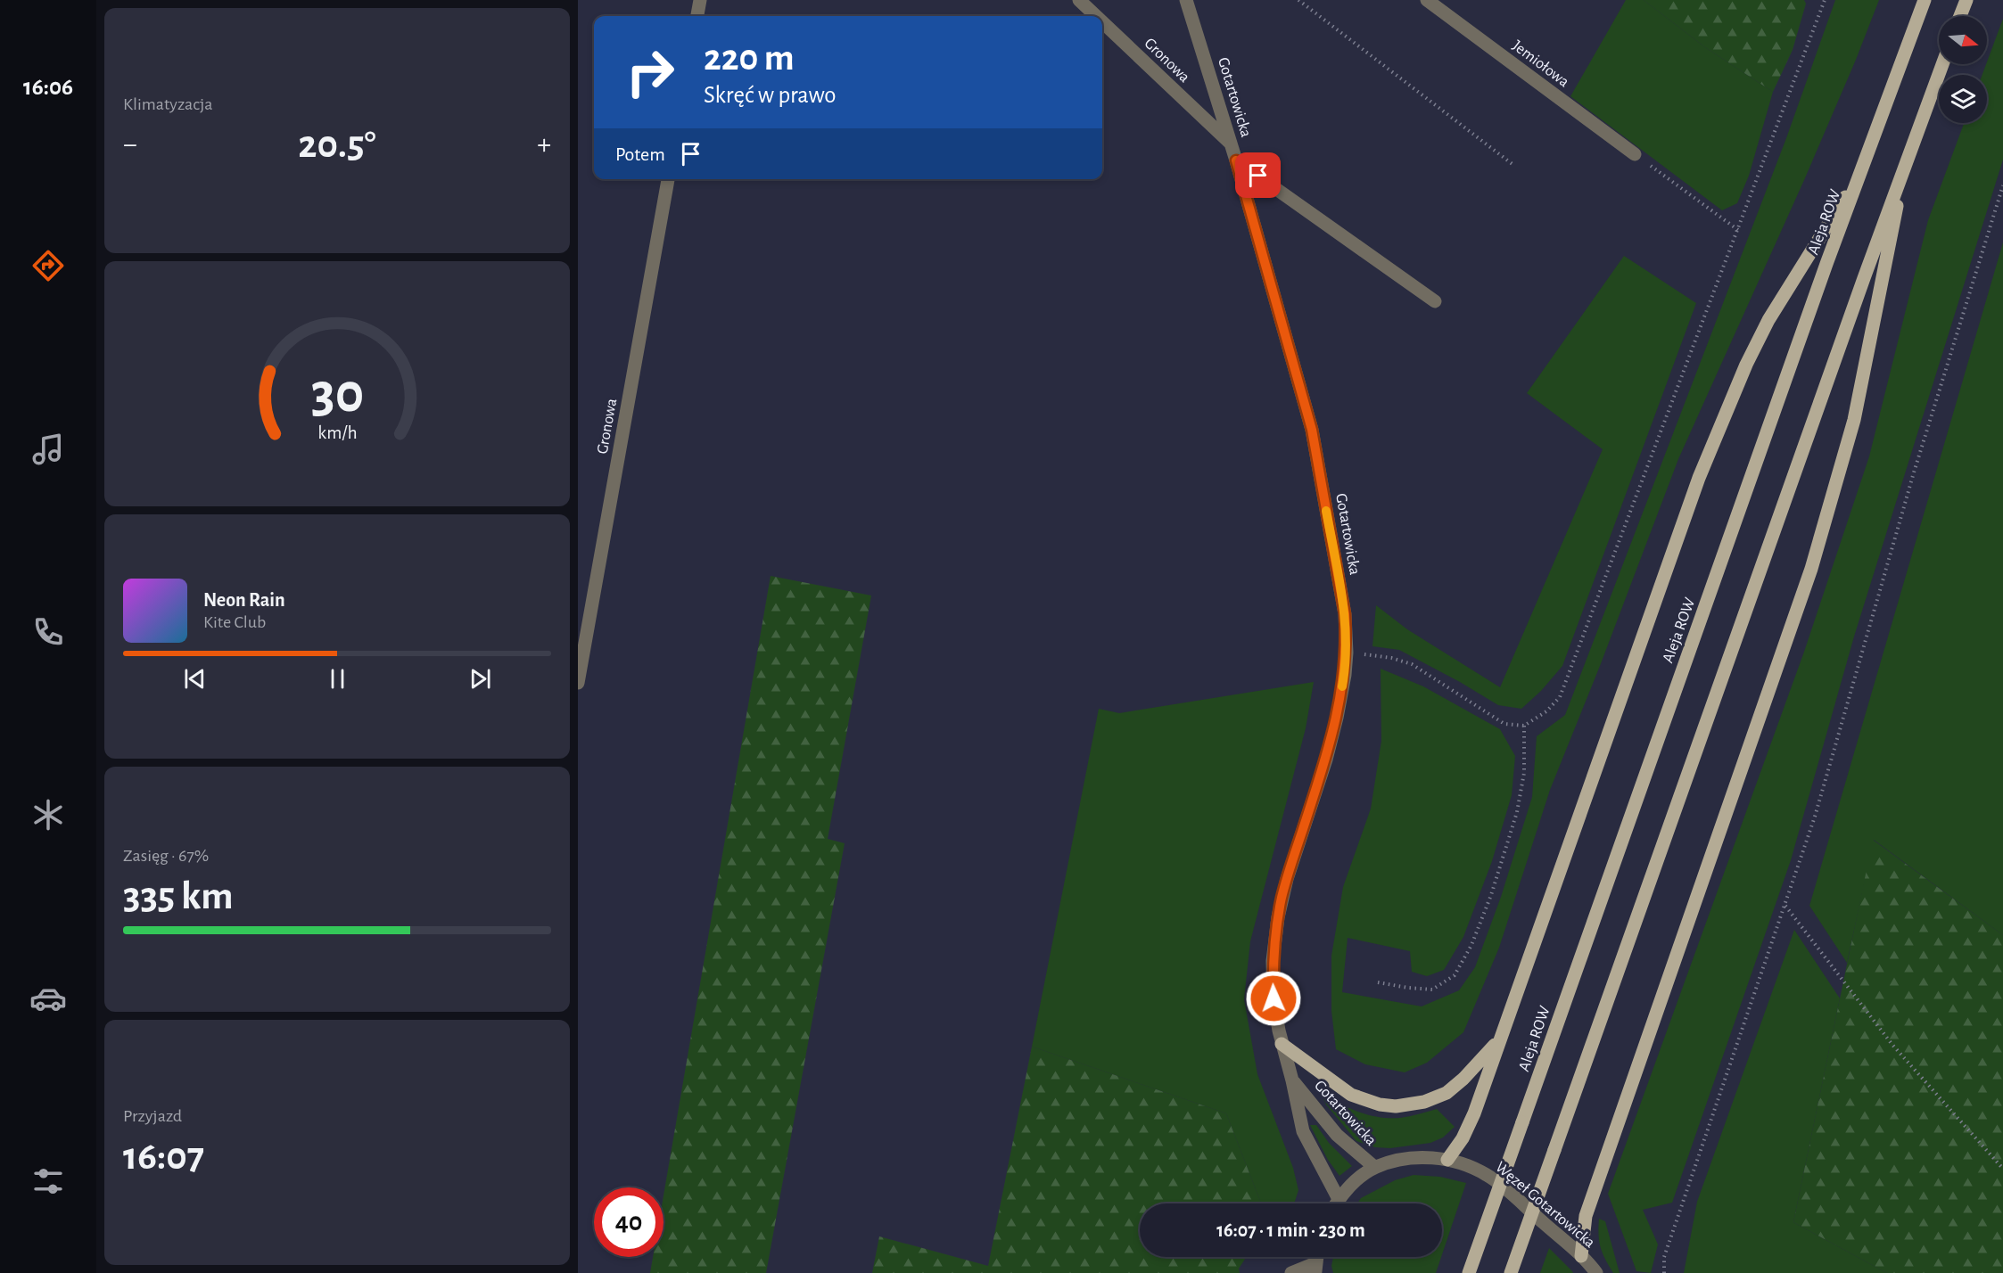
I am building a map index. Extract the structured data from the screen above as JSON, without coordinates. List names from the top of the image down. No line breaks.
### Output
{"streets":{"main road":["Aleja ROW"],"street":["Gronowa","Jemiołowa","Gotartowicka","Węzeł Gotartowicka"]},"crossings":[["Gronowa","Gotartowicka"],["Gotartowicka","Węzeł Gotartowicka"]],"north":"right","page":{"tabs":"16:06","tile":["Klimatyzacja",["Zasięg · 67%","335 km"],["Przyjazd","16:07"]],"turn":["220 m","Skręć w prawo"],"heat":["−","20.5°","+"],"then":"Potem","song":["Neon Rain","Kite Club"],"limit":"40","trip":"16:07 · 1 min · 230 m","gauge":["30","km/h"]}}
